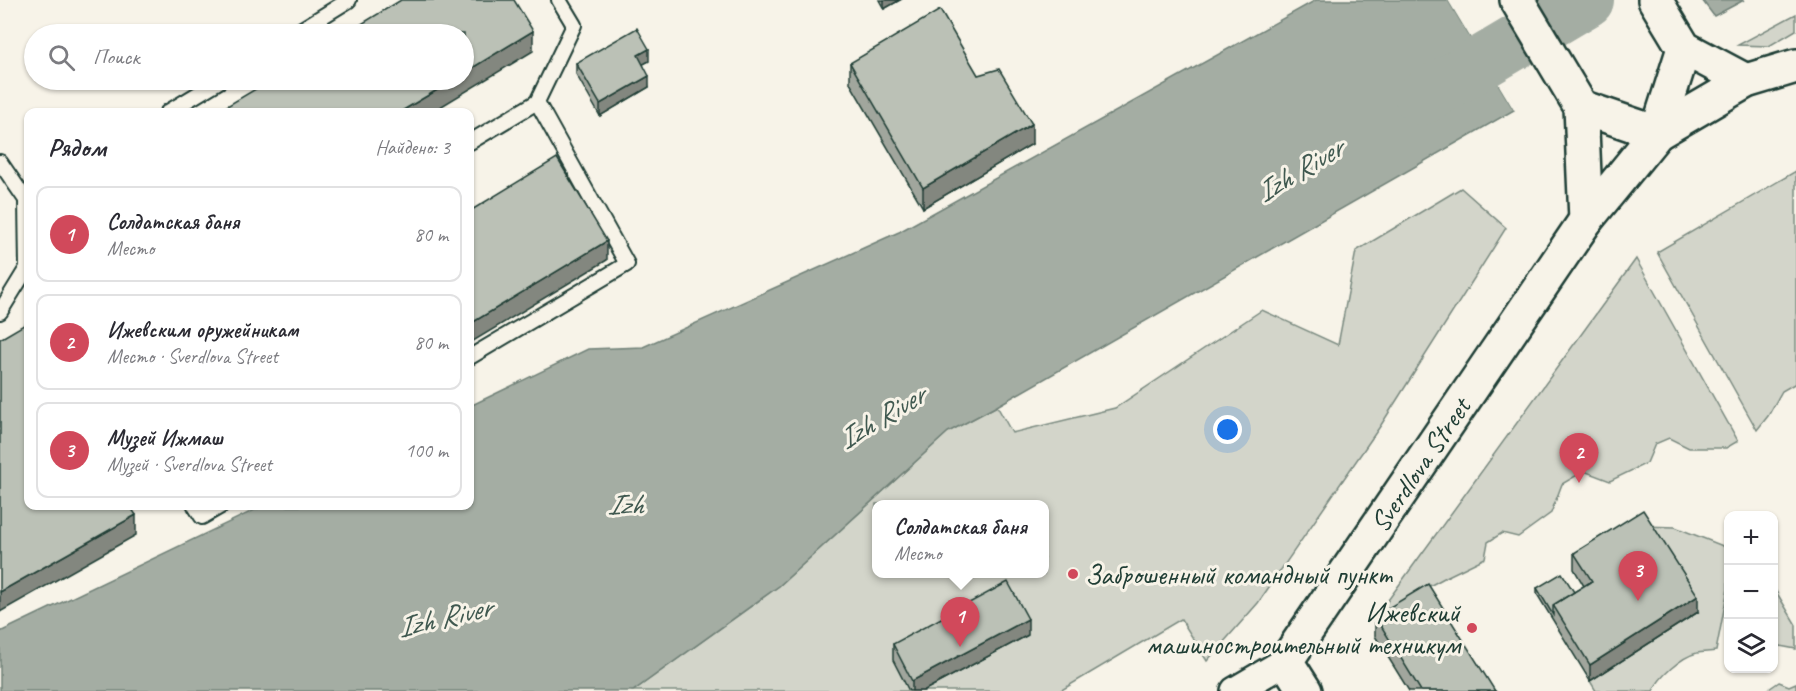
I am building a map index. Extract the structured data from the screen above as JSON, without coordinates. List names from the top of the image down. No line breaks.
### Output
{"streets":{"main road":["Sverdlova Street"]},"water":["Izh River","Izh"],"places":["Заброшенный командный пункт","Ижевский машиностроительный техникум"],"page":{"search":"Поиск","heading":["Рядом","Найдено: 3"],"list":[{"mark":"1","name":"Солдатская баня","note":"Место","value":"80 m"},{"mark":"2","name":"Ижевским оружейникам","note":"Место · Sverdlova Street","value":"80 m"},{"mark":"3","name":"Музей Ижмаш","note":"Музей · Sverdlova Street","value":"100 m"}],"pins":["2","3","1"],"popup":["Солдатская баня","Место"],"map_buttons":["+","−"]}}
